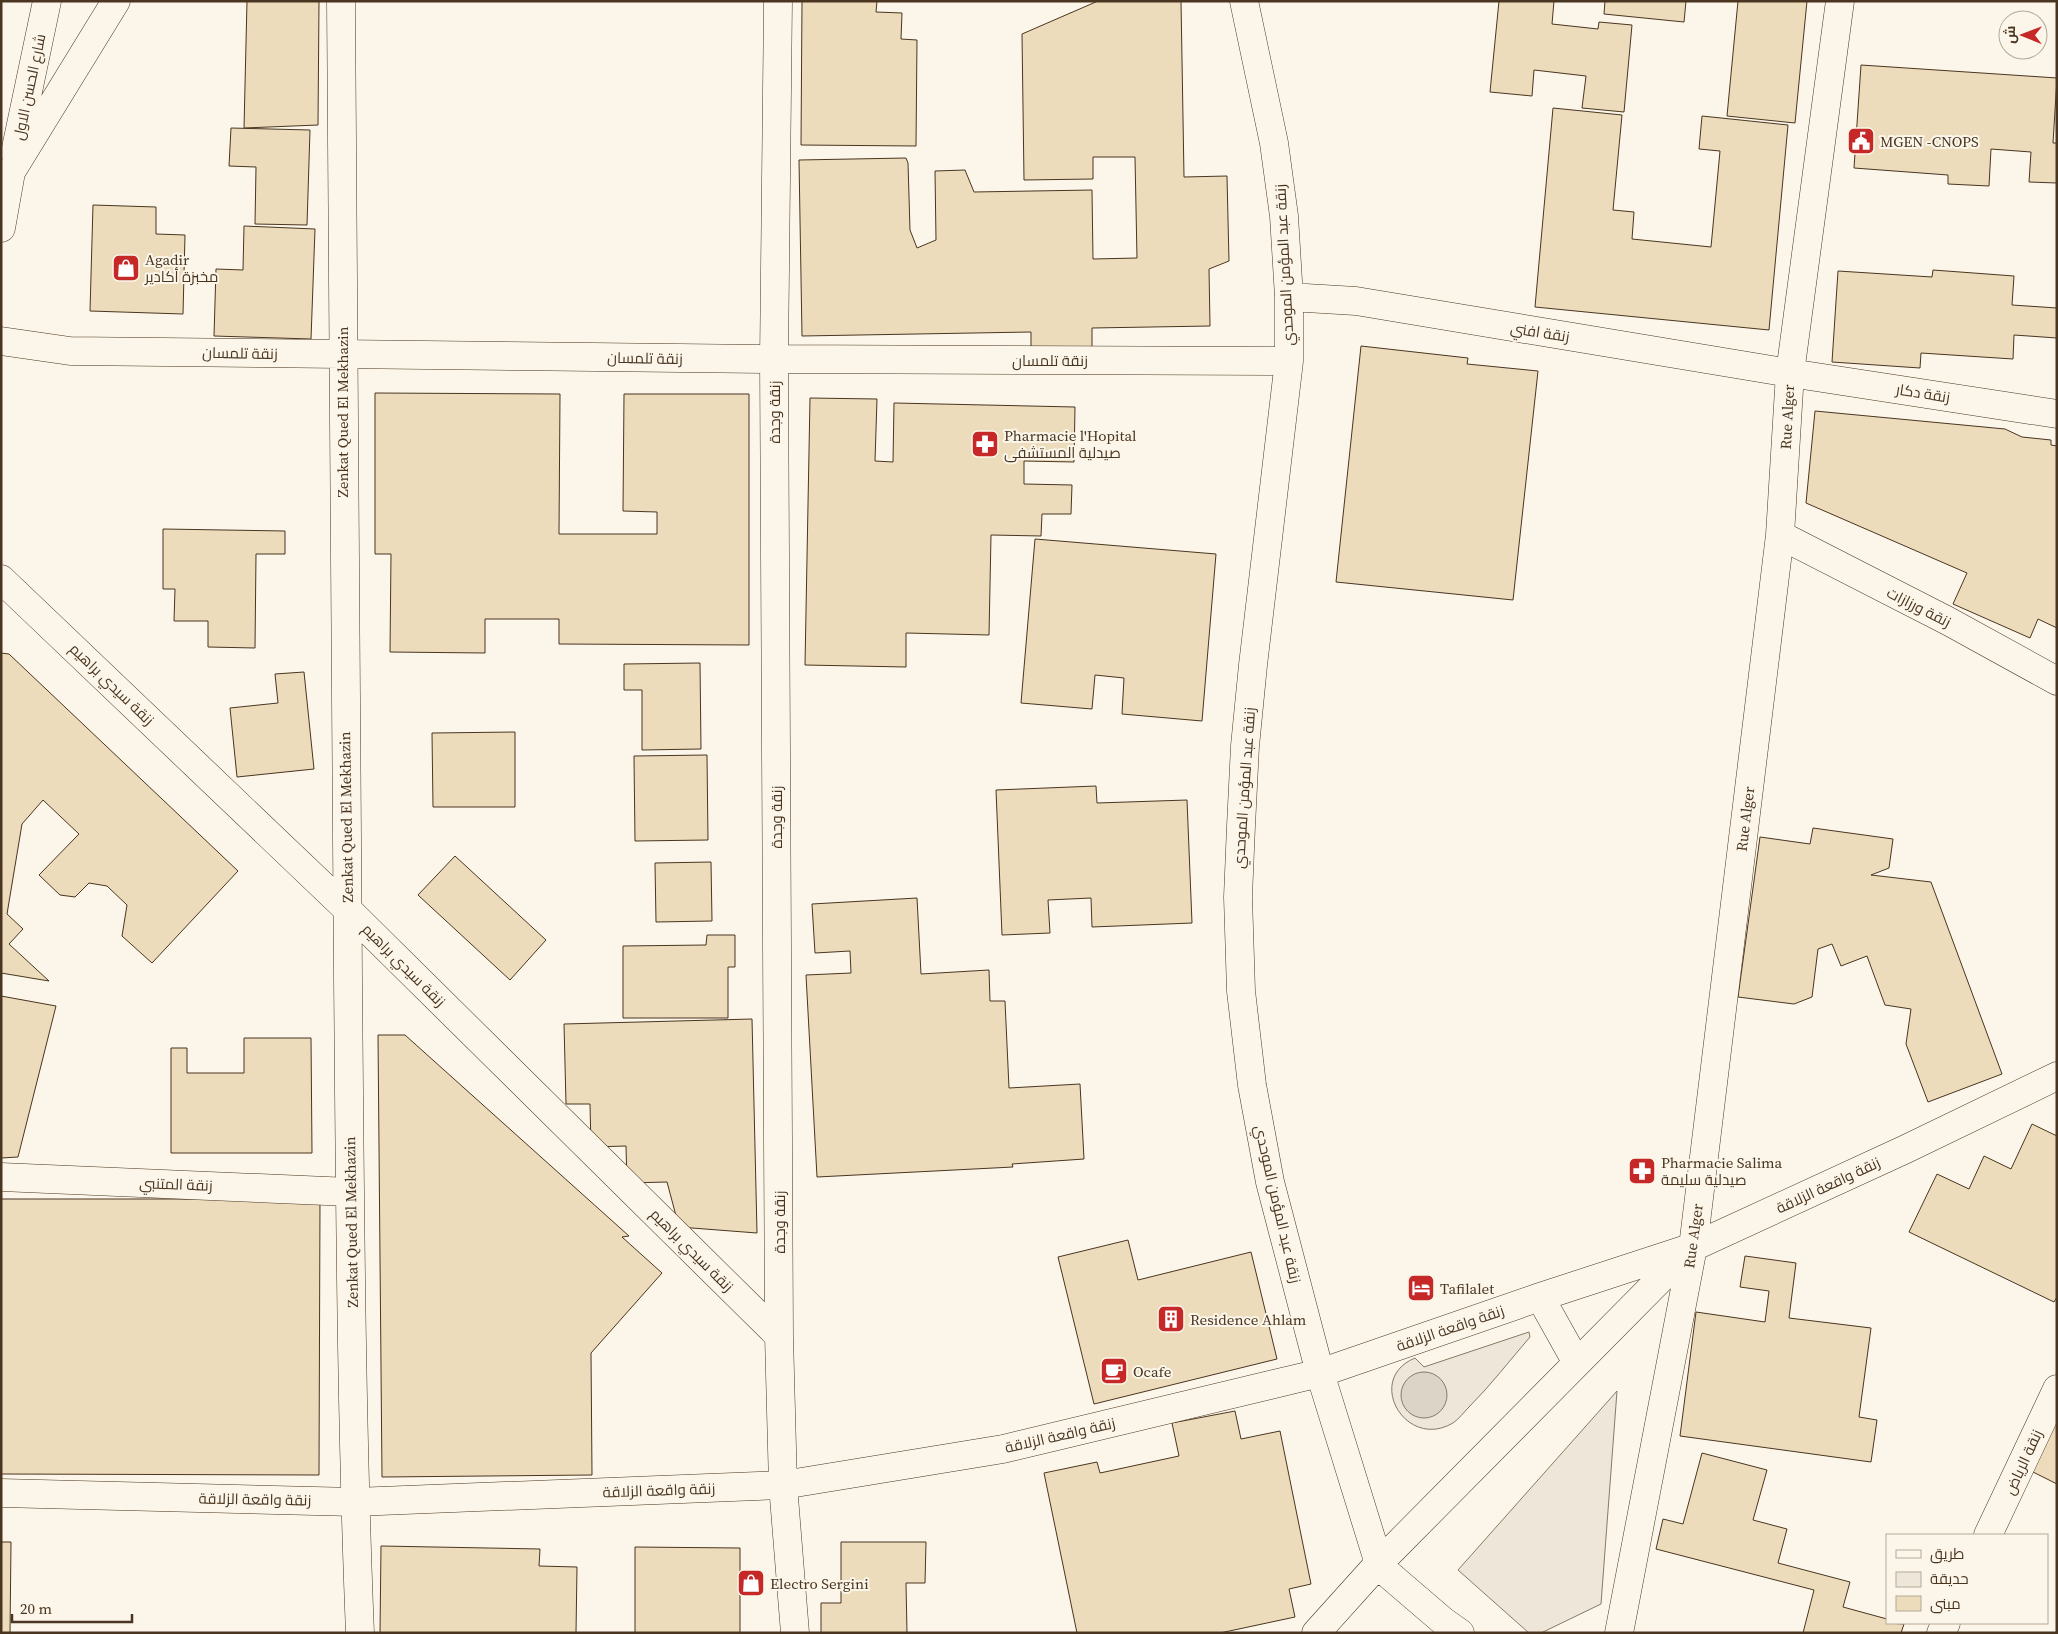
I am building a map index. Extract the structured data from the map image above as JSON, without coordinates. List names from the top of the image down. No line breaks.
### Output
{"streets":{"street":["شارع الحسن الاول","زنقة عبد المؤمن الموحدي","زنقة افني","زنقة تلمسان","زنقة دكار","Zenkat Qued El Mekhazin","زنقة وجدة","Rue Alger","زنقة ورزازات","زنقة سيدي براهيم","زنقة المتنبي","زنقة واقعة الزلاقة","زنقة الرياض"]},"crossings":[["زنقة عبد المؤمن الموحدي","زنقة افني"],["زنقة عبد المؤمن الموحدي","زنقة تلمسان"],["زنقة عبد المؤمن الموحدي","زنقة واقعة الزلاقة"],["زنقة افني","زنقة دكار"],["زنقة افني","Rue Alger"],["زنقة تلمسان","Zenkat Qued El Mekhazin"],["زنقة تلمسان","زنقة وجدة"],["زنقة دكار","Rue Alger"],["Zenkat Qued El Mekhazin","زنقة سيدي براهيم"],["Zenkat Qued El Mekhazin","زنقة المتنبي"],["Zenkat Qued El Mekhazin","زنقة واقعة الزلاقة"],["زنقة وجدة","زنقة سيدي براهيم"],["زنقة وجدة","زنقة واقعة الزلاقة"],["Rue Alger","زنقة ورزازات"],["Rue Alger","زنقة واقعة الزلاقة"]],"places":{"public building":["MGEN -CNOPS"],"shop":["Agadir مخبزة أكادير","Electro Sergini"],"pharmacy":["Pharmacie l'Hopital صيدلية المستشفى","Pharmacie Salima صيدلية سليمة"],"hotel":["Tafilalet"],"building":["Residence Ahlam"],"cafe":["Ocafe"]},"legend":["طريق","حديقة","مبنى"],"scale_bar":"20 m","north":"left"}
